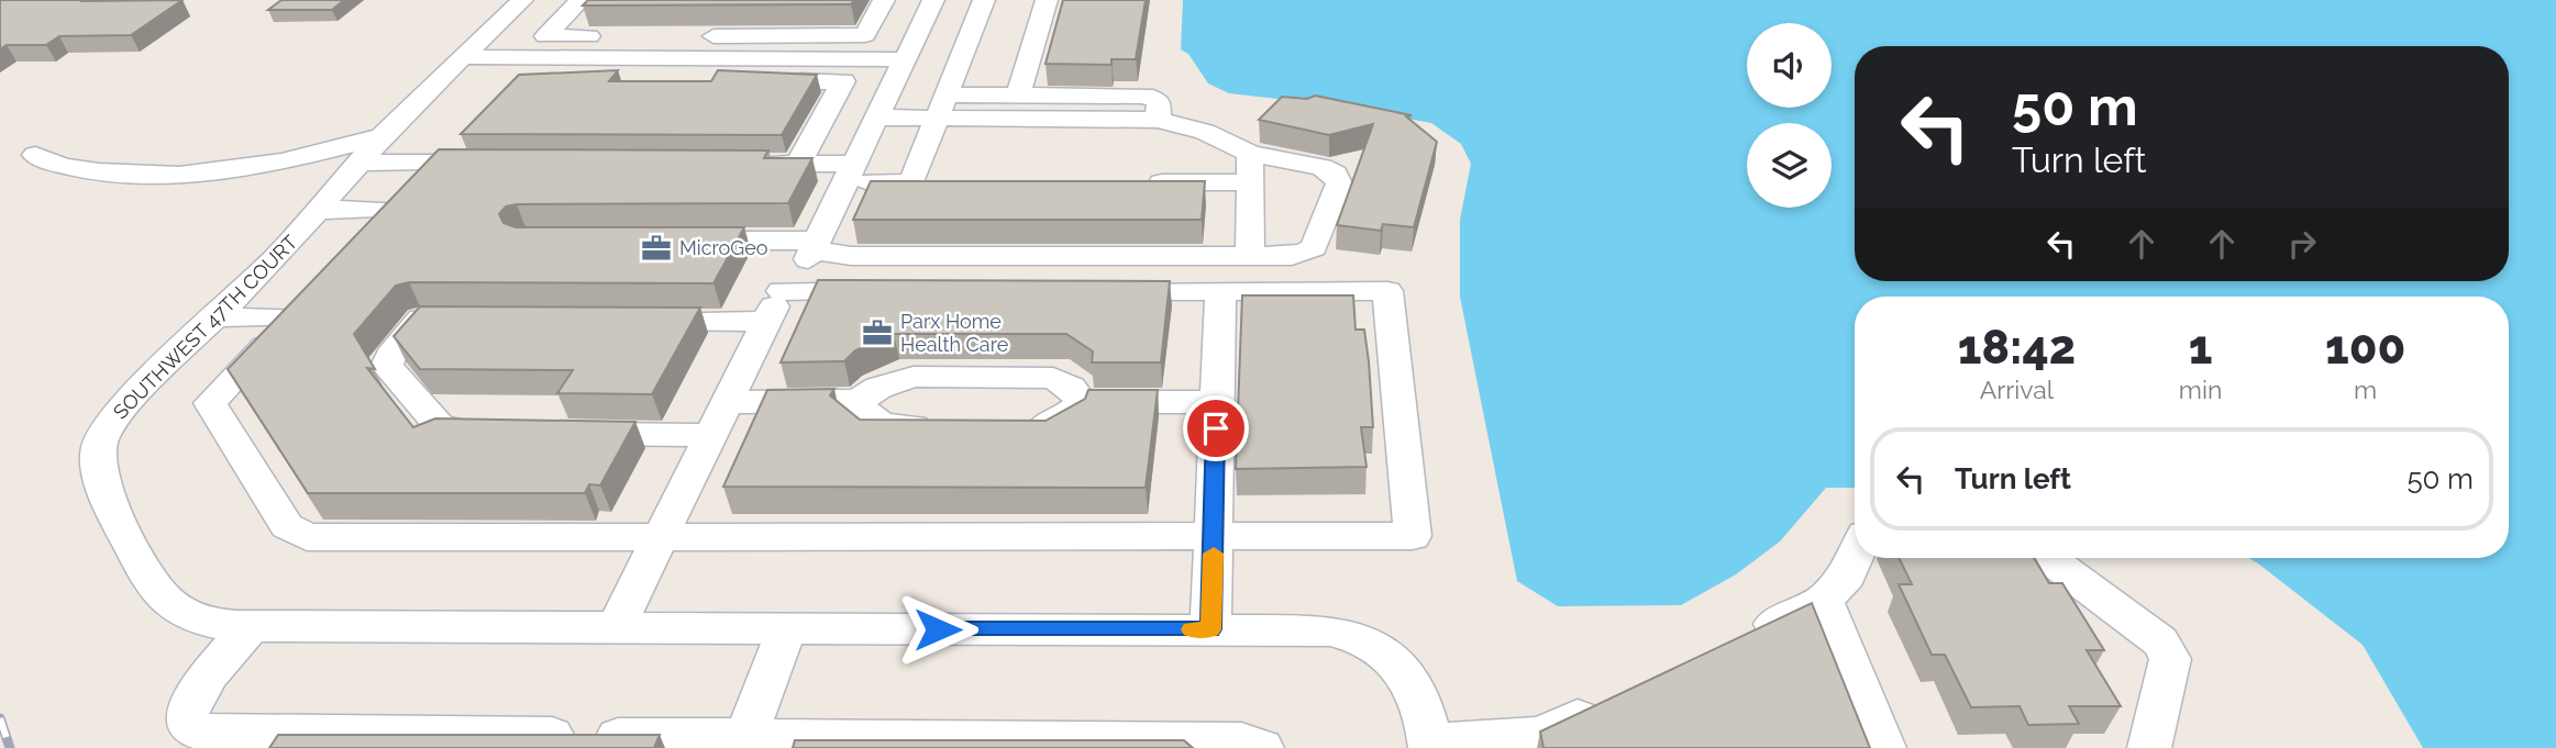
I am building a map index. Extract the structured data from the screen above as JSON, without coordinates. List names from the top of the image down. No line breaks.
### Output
{"streets":{"street":["SOUTHWEST 47TH COURT"]},"places":{"office":["MicroGeo","Parx Home Health Care"]},"page":{"turn":["50 m","Turn left"],"eta":["18:42","Arrival","1","min","100","m"],"list":[{"name":"Turn left","value":"50 m"}]}}
